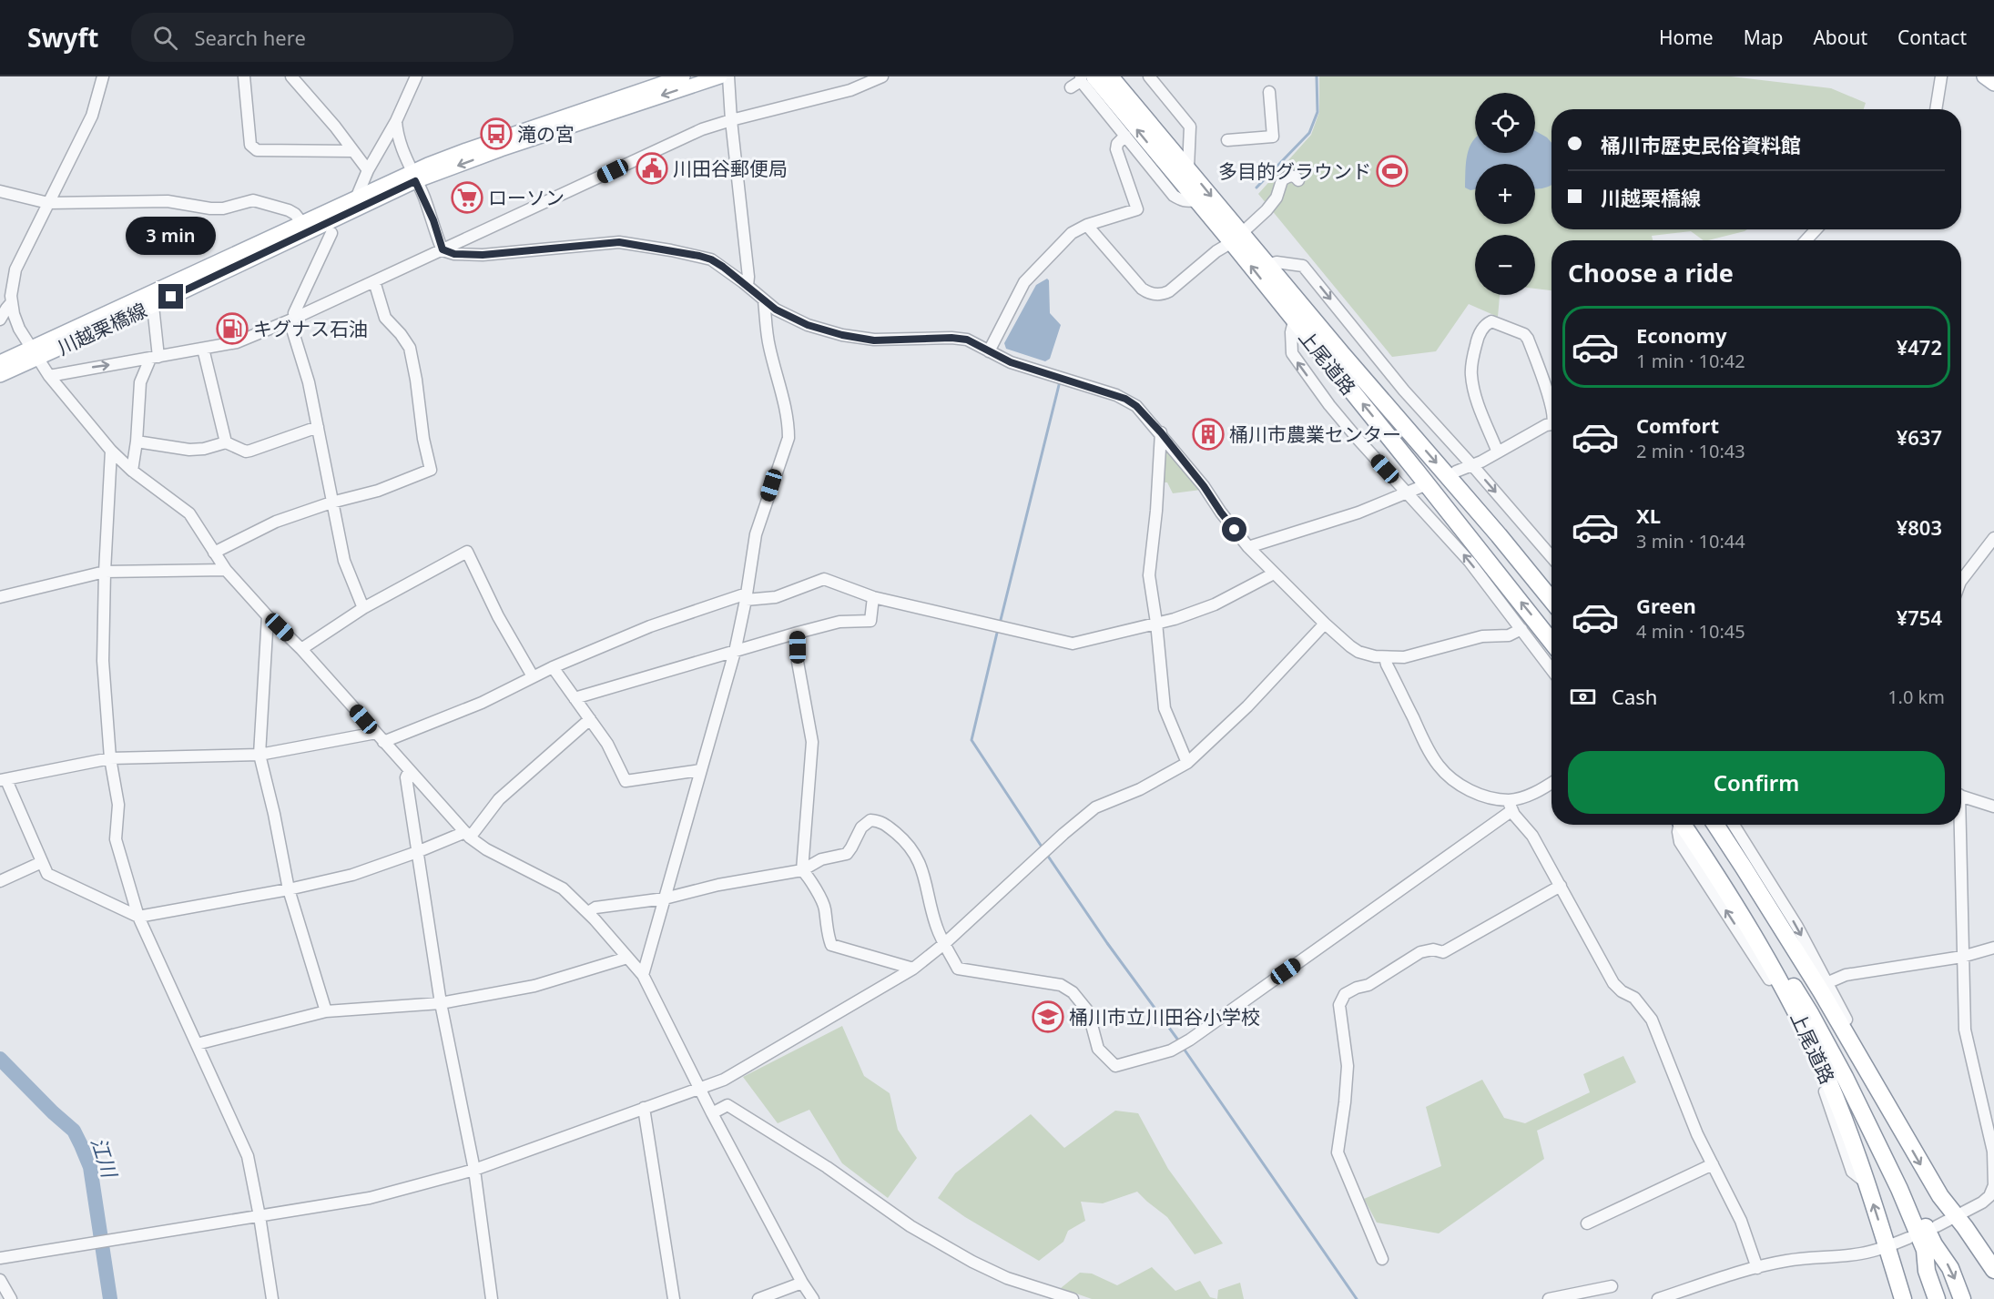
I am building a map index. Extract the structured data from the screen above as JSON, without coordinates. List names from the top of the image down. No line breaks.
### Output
{"streets":{"highway":["上尾道路"],"main road":["川越栗橋線"]},"water":["江川"],"places":{"bus stop":["滝の宮"],"public building":["川田谷郵便局"],"sports":["多目的グラウンド"],"supermarket":["ローソン"],"fuel station":["キグナス石油"],"building":["桶川市農業センター"],"school or university":["桶川市立川田谷小学校"]},"page":{"header":"Swyft","search":"Search here","nav":["Home","Map","About","Contact"],"map_buttons":["+","−"],"banner":["桶川市歴史民俗資料館","川越栗橋線"],"bubble":"3 min","heading":"Choose a ride","list":[{"name":"Economy","note":"1 min · 10:42","value":"¥472"},{"name":"Comfort","note":"2 min · 10:43","value":"¥637"},{"name":"XL","note":"3 min · 10:44","value":"¥803"},{"name":"Green","note":"4 min · 10:45","value":"¥754"}],"pay":["Cash","1.0 km"],"buttons":"Confirm"}}
